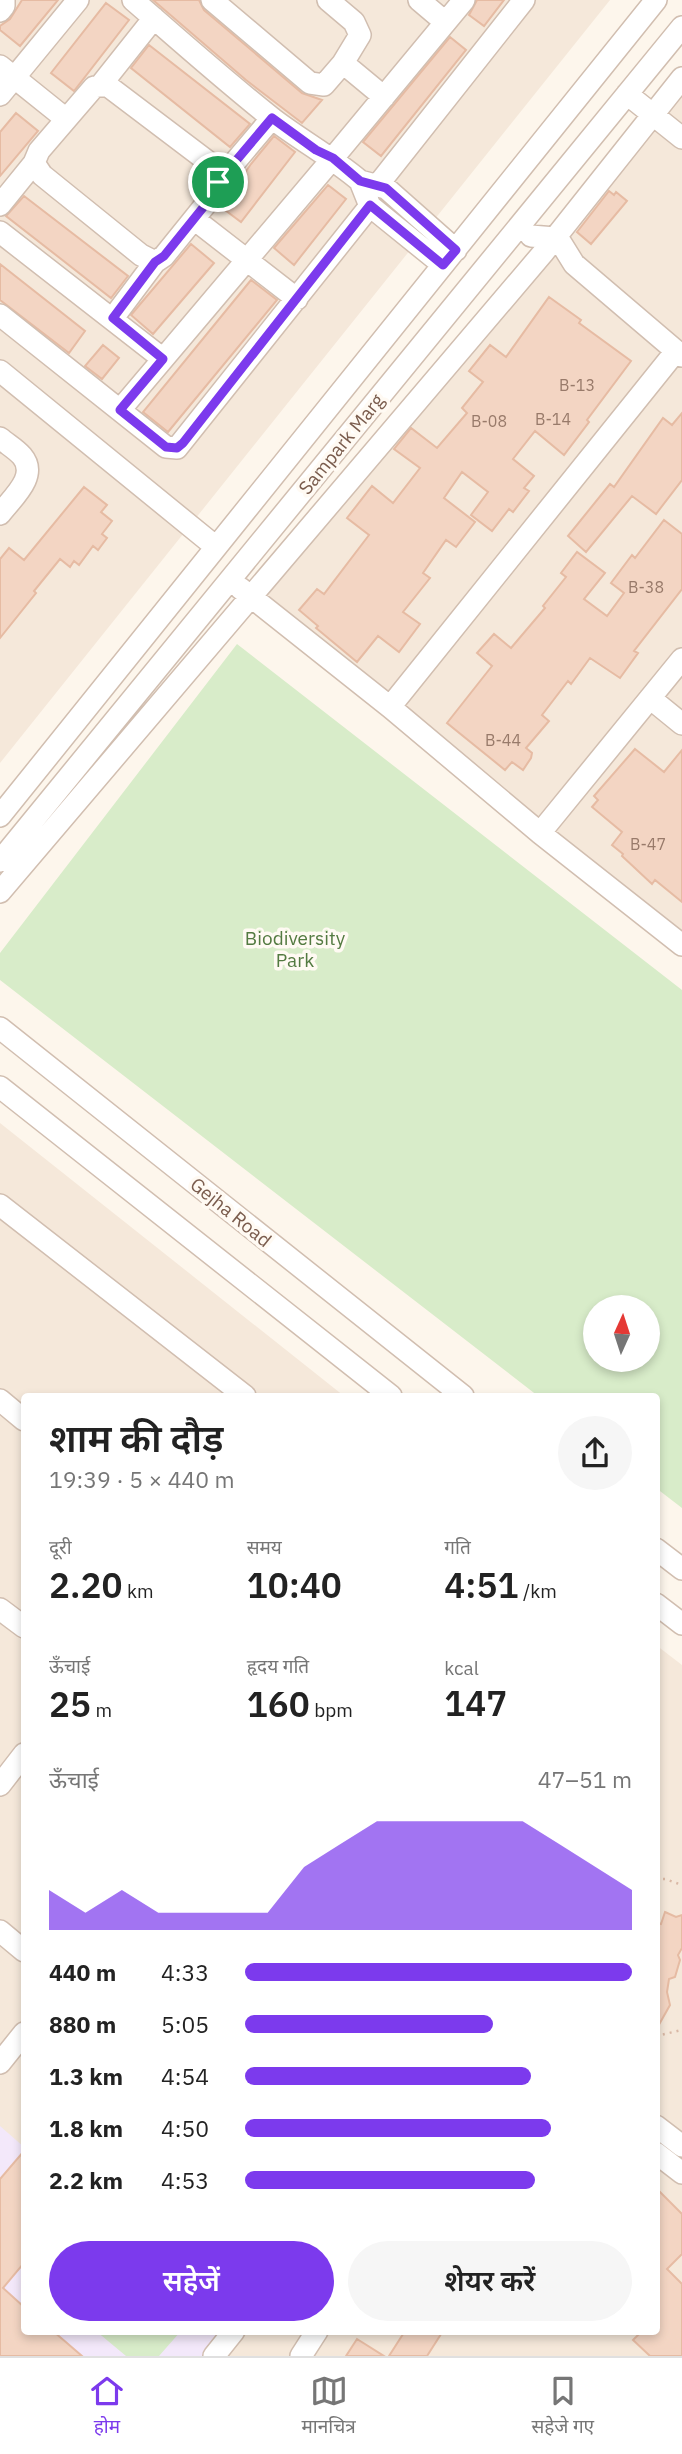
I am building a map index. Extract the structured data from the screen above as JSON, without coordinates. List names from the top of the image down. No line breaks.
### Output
{"streets":{"street":["Sampark Marg","Gejha Road"]},"parks":["Biodiversity Park"],"house_numbers":["B-13","B-14","B-08","B-38","B-44","B-47"],"north":"top","page":{"heading":["शाम की दौड़","19:39 · 5 × 440 m"],"stats":[["दूरी","2.20 km"],["समय","10:40"],["गति","4:51 /km"],["ऊँचाई","25 m"],["हृदय गति","160 bpm"],["kcal","147"]],"chart":["ऊँचाई","47–51 m"],"list":[{"name":"440 m","note":"4:33"},{"name":"880 m","note":"5:05"},{"name":"1.3 km","note":"4:54"},{"name":"1.8 km","note":"4:50"},{"name":"2.2 km","note":"4:53"}],"buttons":["सहेजें","शेयर करें"],"tabs":["होम","मानचित्र","सहेजे गए"]}}
